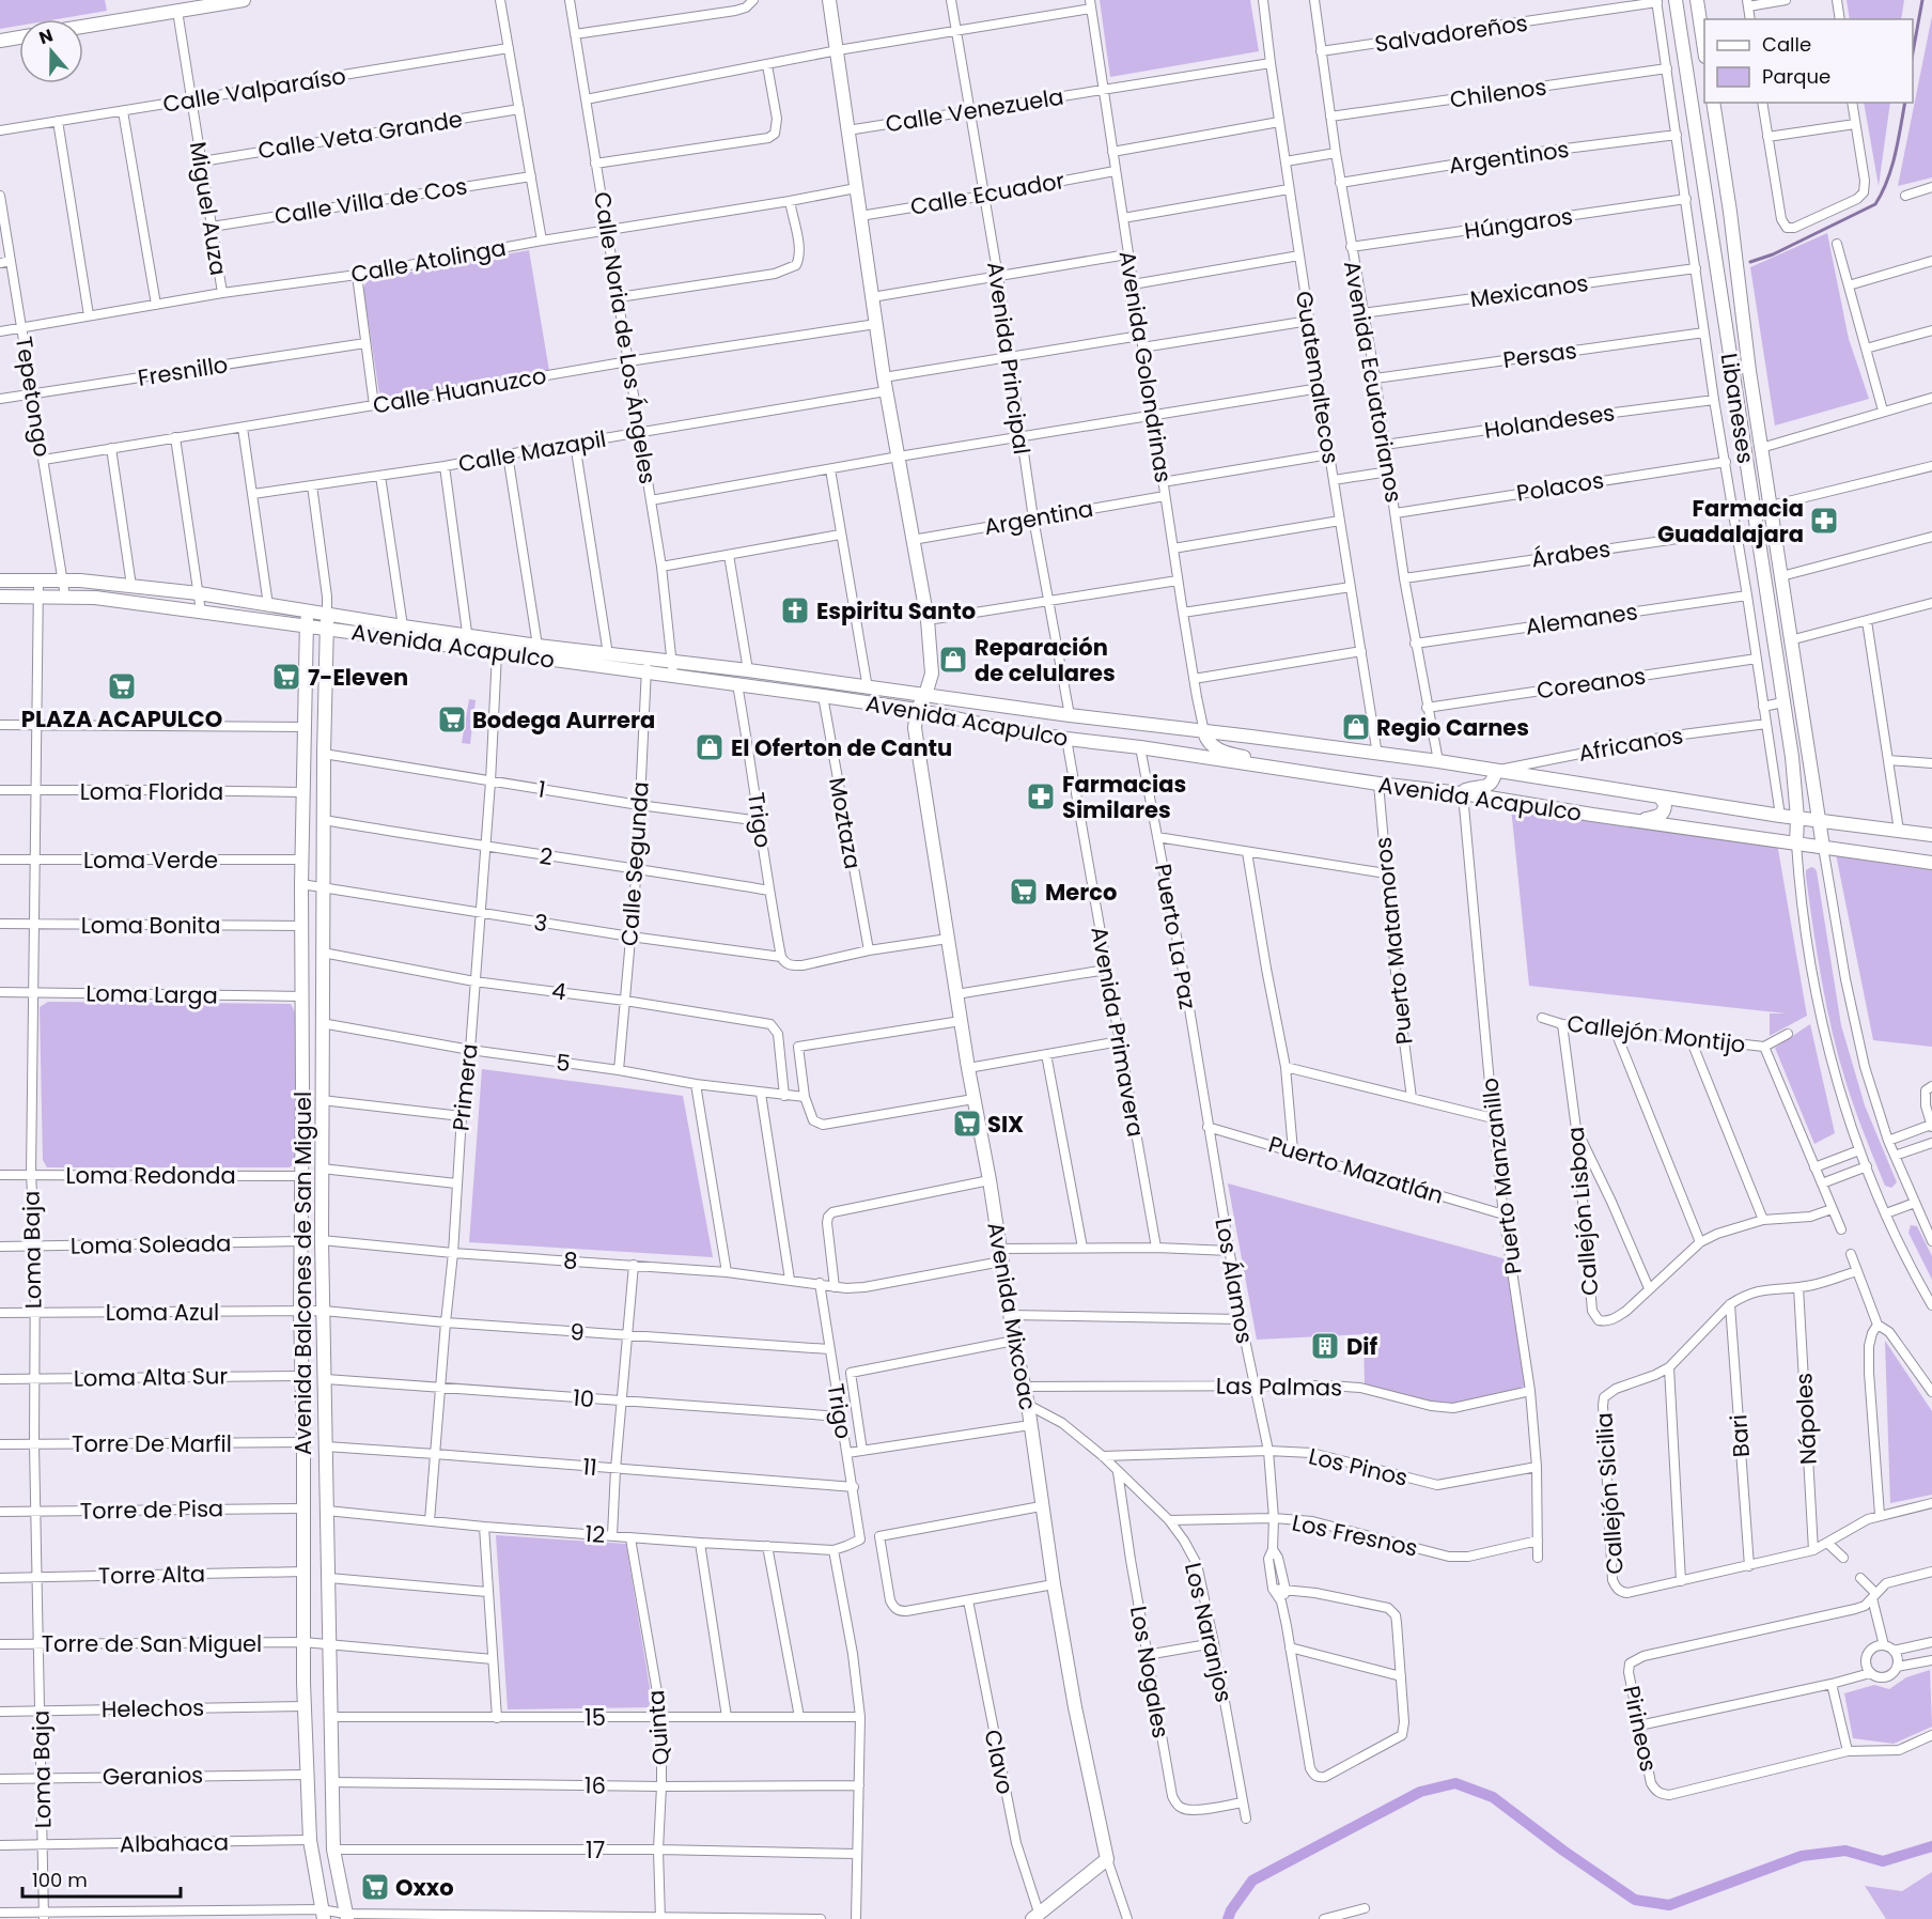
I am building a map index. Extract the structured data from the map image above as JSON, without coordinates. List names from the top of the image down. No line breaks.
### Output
{"streets":{"main road":["Libaneses","Avenida Acapulco","Avenida Balcones de San Miguel","Avenida Mixcoac"],"street":["Salvadoreños","Calle Valparaíso","Chilenos","Calle Venezuela","Calle Veta Grande","Argentinos","Calle Ecuador","Calle Villa de Cos","Miguel Auza","Húngaros","Calle Atolinga","Mexicanos","Calle Noria de Los Ángeles","Persas","Avenida Principal","Avenida Golondrinas","Fresnillo","Guatemaltecos","Avenida Ecuatorianos","Calle Huanuzco","Tepetongo","Holandeses","Calle Mazapil","Polacos","Argentina","Árabes","Alemanes","Coreanos","Africanos","1","Loma Florida","Trigo","Moztaza","2","Loma Verde","Calle Segunda","3","Loma Bonita","Puerto La Paz","Puerto Matamoros","4","Loma Larga","Avenida Primavera","Callejón Montijo","5","Primera","Puerto Mazatlán","Loma Redonda","Puerto Manzanillo","Callejón Lisboa","Loma Soleada","Loma Baja","8","Los Álamos","Loma Azul","9","Loma Alta Sur","Las Palmas","10","Nápoles","Bari","Torre De Marfil","11","Los Pinos","Callejón Sicilia","Torre de Pisa","12","Los Fresnos","Torre Alta","Los Naranjos","Torre de San Miguel","Los Nogales","Helechos","15","Quinta","Pirineos","Clavo","Geranios","16","Albahaca","17"]},"crossings":[["Salvadoreños","Avenida Ecuatorianos"],["Salvadoreños","Libaneses"],["Calle Valparaíso","Miguel Auza"],["Chilenos","Avenida Ecuatorianos"],["Chilenos","Libaneses"],["Calle Venezuela","Avenida Principal"],["Calle Venezuela","Avenida Golondrinas"],["Calle Venezuela","Guatemaltecos"],["Calle Veta Grande","Miguel Auza"],["Argentinos","Avenida Ecuatorianos"],["Argentinos","Libaneses"],["Calle Ecuador","Avenida Principal"],["Calle Ecuador","Avenida Golondrinas"],["Calle Villa de Cos","Miguel Auza"],["Miguel Auza","Calle Atolinga"],["Húngaros","Avenida Ecuatorianos"],["Húngaros","Libaneses"],["Calle Atolinga","Calle Noria de Los Ángeles"],["Calle Atolinga","Tepetongo"],["Mexicanos","Avenida Ecuatorianos"],["Mexicanos","Libaneses"],["Calle Noria de Los Ángeles","Calle Huanuzco"],["Calle Noria de Los Ángeles","Calle Mazapil"],["Calle Noria de Los Ángeles","Avenida Acapulco"],["Persas","Avenida Ecuatorianos"],["Persas","Libaneses"],["Avenida Principal","Argentina"],["Avenida Principal","Avenida Acapulco"],["Avenida Golondrinas","Argentina"],["Avenida Golondrinas","Avenida Acapulco"],["Fresnillo","Tepetongo"],["Guatemaltecos","Avenida Acapulco"],["Avenida Ecuatorianos","Holandeses"],["Avenida Ecuatorianos","Polacos"],["Avenida Ecuatorianos","Árabes"],["Avenida Ecuatorianos","Alemanes"],["Avenida Ecuatorianos","Avenida Acapulco"],["Avenida Ecuatorianos","Coreanos"],["Calle Huanuzco","Tepetongo"],["Tepetongo","Avenida Acapulco"],["Libaneses","Holandeses"],["Libaneses","Polacos"],["Libaneses","Árabes"],["Libaneses","Alemanes"],["Libaneses","Avenida Acapulco"],["Libaneses","Coreanos"],["Libaneses","Africanos"],["Avenida Acapulco","Africanos"],["Avenida Acapulco","Trigo"],["Avenida Acapulco","Moztaza"],["Avenida Acapulco","Calle Segunda"],["Avenida Acapulco","Puerto La Paz"],["Avenida Acapulco","Puerto Matamoros"],["Avenida Acapulco","Avenida Primavera"],["Avenida Acapulco","Primera"],["Avenida Acapulco","Puerto Manzanillo"],["Avenida Acapulco","Loma Baja"],["Avenida Acapulco","Avenida Balcones de San Miguel"],["Avenida Acapulco","Avenida Mixcoac"],["1","Trigo"],["1","Calle Segunda"],["1","Primera"],["1","Avenida Balcones de San Miguel"],["Loma Florida","Loma Baja"],["Loma Florida","Avenida Balcones de San Miguel"],["Trigo","2"],["Trigo","3"],["Trigo","8"],["Trigo","9"],["Trigo","10"],["Trigo","11"],["Trigo","12"],["Moztaza","3"],["2","Calle Segunda"],["2","Primera"],["2","Avenida Balcones de San Miguel"],["Loma Verde","Loma Baja"],["Loma Verde","Avenida Balcones de San Miguel"],["Calle Segunda","3"],["Calle Segunda","4"],["Calle Segunda","5"],["3","Primera"],["3","Avenida Balcones de San Miguel"],["3","Avenida Mixcoac"],["Loma Bonita","Loma Baja"],["Loma Bonita","Avenida Balcones de San Miguel"],["Puerto La Paz","Puerto Mazatlán"],["Puerto La Paz","Los Álamos"],["4","5"],["4","Primera"],["4","Avenida Balcones de San Miguel"],["Loma Larga","Loma Baja"],["Loma Larga","Avenida Balcones de San Miguel"],["Avenida Primavera","8"],["Callejón Montijo","Callejón Lisboa"],["5","Primera"],["5","Avenida Balcones de San Miguel"],["Primera","8"],["Primera","9"],["Primera","10"],["Primera","11"],["Primera","12"],["Puerto Mazatlán","Puerto Manzanillo"],["Puerto Mazatlán","Los Álamos"],["Loma Redonda","Loma Baja"],["Loma Redonda","Avenida Balcones de San Miguel"],["Puerto Manzanillo","Las Palmas"],["Puerto Manzanillo","Los Pinos"],["Puerto Manzanillo","Los Fresnos"],["Loma Soleada","Loma Baja"],["Loma Soleada","Avenida Balcones de San Miguel"],["Loma Baja","Loma Azul"],["Loma Baja","Loma Alta Sur"],["Loma Baja","Torre De Marfil"],["Loma Baja","Torre de Pisa"],["Loma Baja","Torre Alta"],["Loma Baja","Torre de San Miguel"],["Loma Baja","Helechos"],["Loma Baja","Geranios"],["Loma Baja","Albahaca"],["8","Avenida Balcones de San Miguel"],["8","Los Álamos"],["8","Avenida Mixcoac"],["Avenida Balcones de San Miguel","Loma Azul"],["Avenida Balcones de San Miguel","9"],["Avenida Balcones de San Miguel","Loma Alta Sur"],["Avenida Balcones de San Miguel","10"],["Avenida Balcones de San Miguel","Torre De Marfil"],["Avenida Balcones de San Miguel","11"],["Avenida Balcones de San Miguel","Torre de Pisa"],["Avenida Balcones de San Miguel","12"],["Avenida Balcones de San Miguel","Torre Alta"],["Avenida Balcones de San Miguel","Torre de San Miguel"],["Avenida Balcones de San Miguel","Helechos"],["Avenida Balcones de San Miguel","15"],["Avenida Balcones de San Miguel","Geranios"],["Avenida Balcones de San Miguel","16"],["Avenida Balcones de San Miguel","Albahaca"],["Avenida Balcones de San Miguel","17"],["Los Álamos","Las Palmas"],["Los Álamos","Los Pinos"],["Los Álamos","Los Fresnos"],["Loma Azul","9"],["Avenida Mixcoac","Las Palmas"],["Avenida Mixcoac","Los Naranjos"],["Nápoles","Callejón Sicilia"],["Bari","Callejón Sicilia"],["Los Pinos","Los Naranjos"],["12","Quinta"],["Los Fresnos","Los Naranjos"],["Los Naranjos","Los Nogales"],["15","Quinta"],["Quinta","16"],["Quinta","17"]],"places":{"pharmacy":["Farmacia Guadalajara","Farmacias Similares"],"church":["Espiritu Santo"],"shop":["Reparación de celulares","Regio Carnes","El Oferton de Cantu"],"supermarket":["7-Eleven","PLAZA ACAPULCO","Bodega Aurrera","Merco","SIX","Oxxo"],"building":["Dif"]},"legend":["Calle","Parque"],"scale_bar":"100 m","north":"top"}
